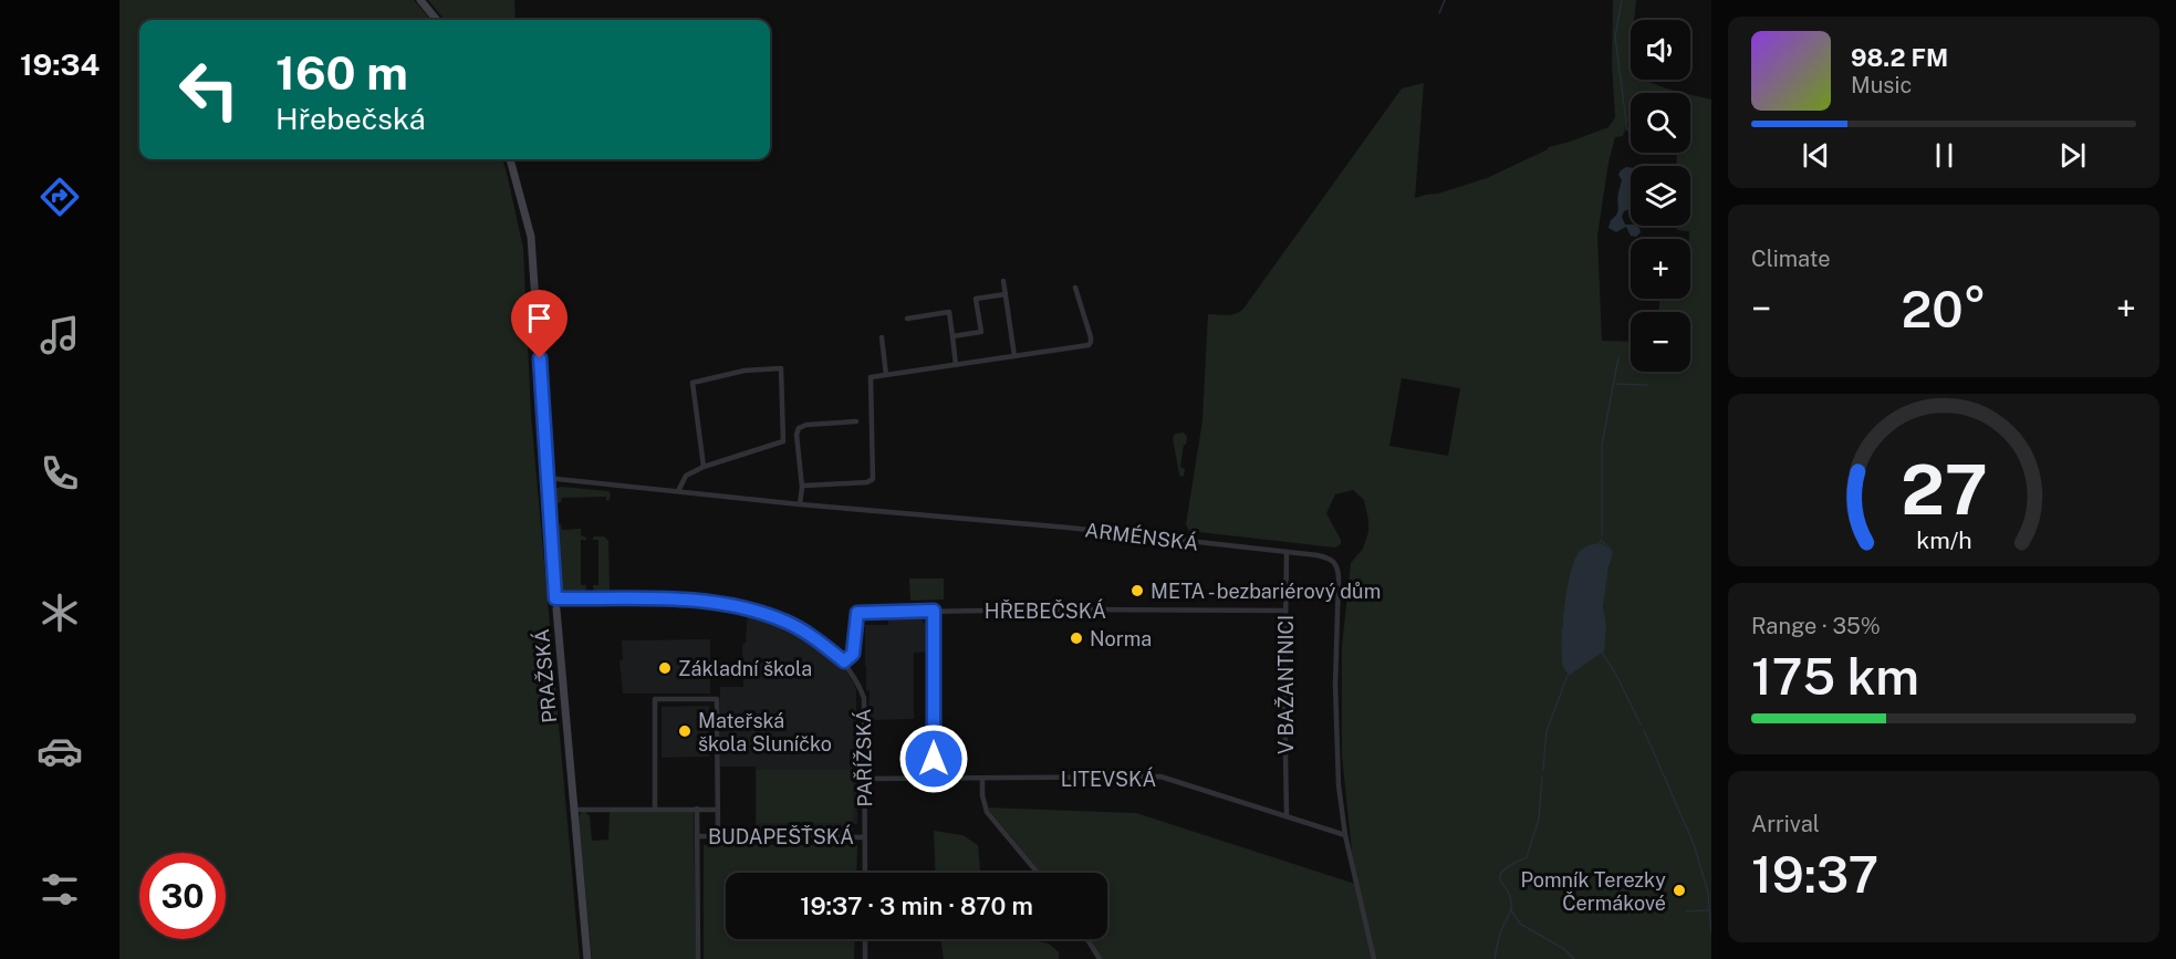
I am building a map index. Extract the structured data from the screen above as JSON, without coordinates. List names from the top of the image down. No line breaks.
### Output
{"streets":{"street":["ARMÉNSKÁ","HŘEBEČSKÁ","PRAŽSKÁ","V BAŽANTNICI","PAŘÍŽSKÁ","LITEVSKÁ","BUDAPEŠŤSKÁ"]},"crossings":[["ARMÉNSKÁ","PRAŽSKÁ"],["ARMÉNSKÁ","V BAŽANTNICI"],["ARMÉNSKÁ","LITEVSKÁ"],["HŘEBEČSKÁ","V BAŽANTNICI"],["HŘEBEČSKÁ","PAŘÍŽSKÁ"],["PRAŽSKÁ","PAŘÍŽSKÁ"],["V BAŽANTNICI","LITEVSKÁ"],["PAŘÍŽSKÁ","LITEVSKÁ"],["PAŘÍŽSKÁ","BUDAPEŠŤSKÁ"]],"places":["META - bezbariérový dům","Norma","Základní škola","Mateřská škola Sluníčko","Pomník Terezky Čermákové"],"page":{"tabs":"19:34","map_buttons":["+","−"],"turn":["160 m","Hřebečská"],"song":["98.2 FM","Music"],"tile":["Climate",["Range · 35%","175 km"],["Arrival","19:37"]],"heat":["−","20°","+"],"limit":"30","trip":"19:37 · 3 min · 870 m","gauge":["27","km/h"]}}
